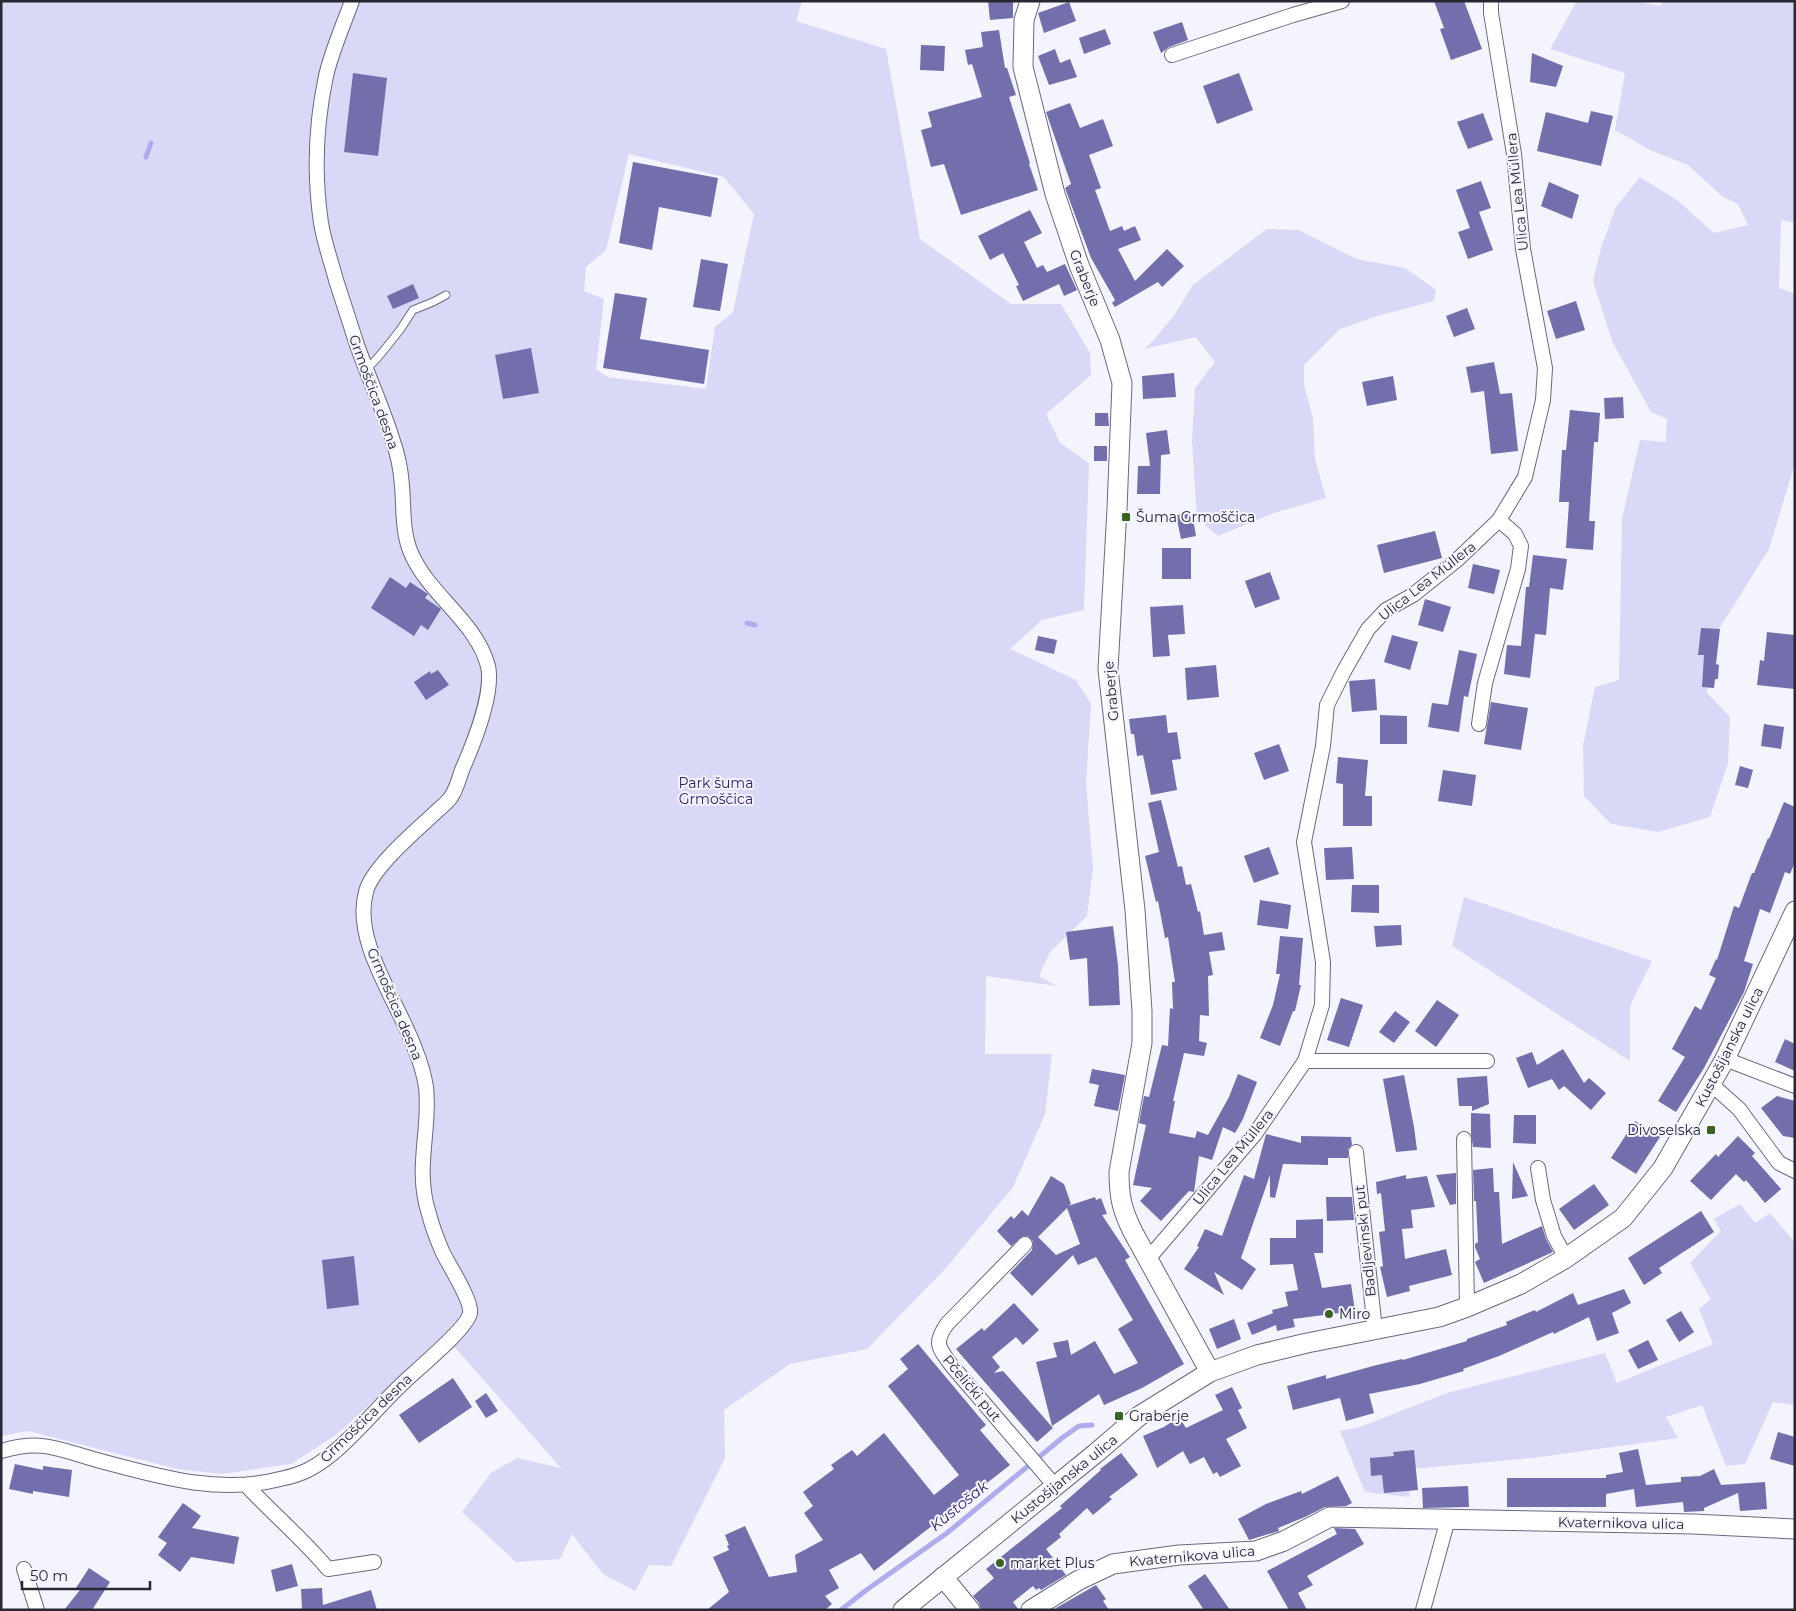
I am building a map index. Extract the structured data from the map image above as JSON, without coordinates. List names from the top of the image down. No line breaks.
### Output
{"streets":{"street":["Ulica Lea Müllera","Graberje","Grmoščica desna","Kustošijanska ulica","Badljevinski put","Pčelički put","Kvaternikova ulica"]},"crossings":[["Ulica Lea Müllera","Graberje"],["Graberje","Kustošijanska ulica"],["Kustošijanska ulica","Badljevinski put"],["Kustošijanska ulica","Pčelički put"]],"water":["Kustošak"],"parks":["Park šuma Grmoščica"],"places":{"transit":["Šuma Grmoščica","Divoselska","Graberje"],"other":["Miro","market Plus"]},"scale_bar":"50 m"}
